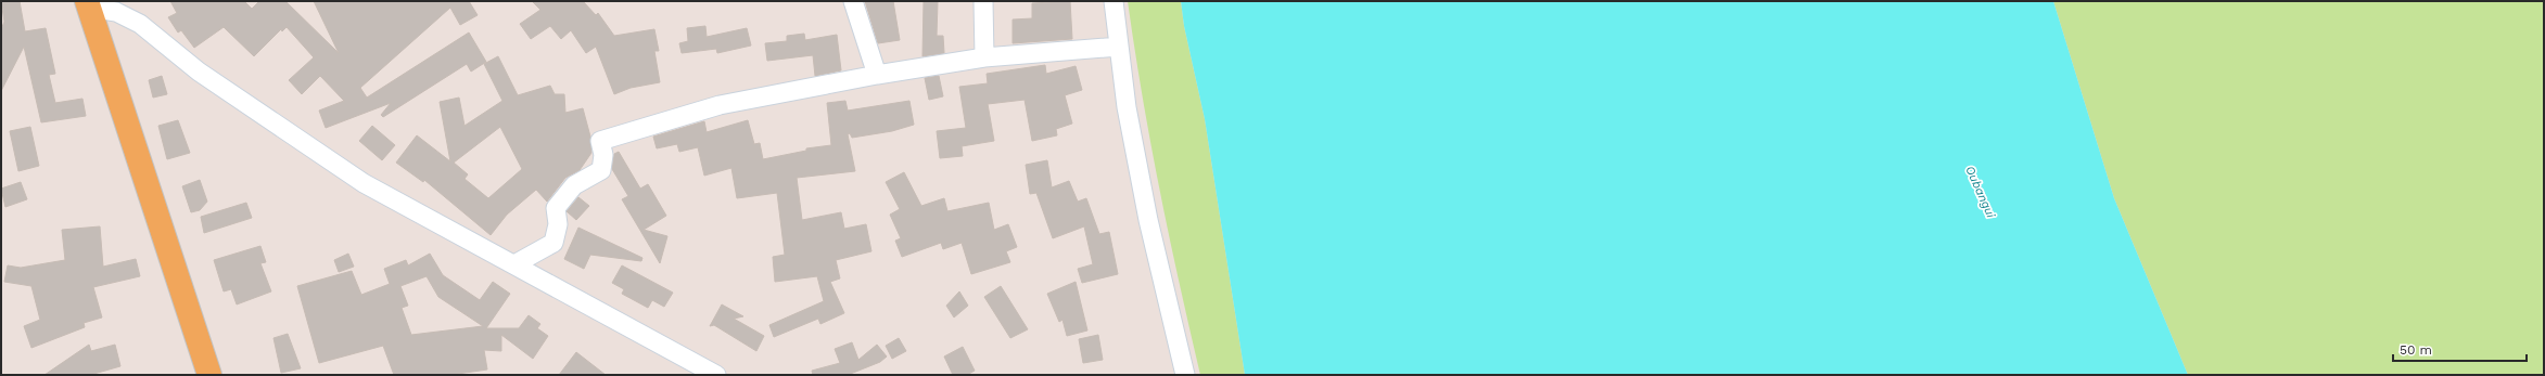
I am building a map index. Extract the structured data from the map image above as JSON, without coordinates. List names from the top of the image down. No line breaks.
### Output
{"water":["Oubangui"],"scale_bar":"50 m"}
